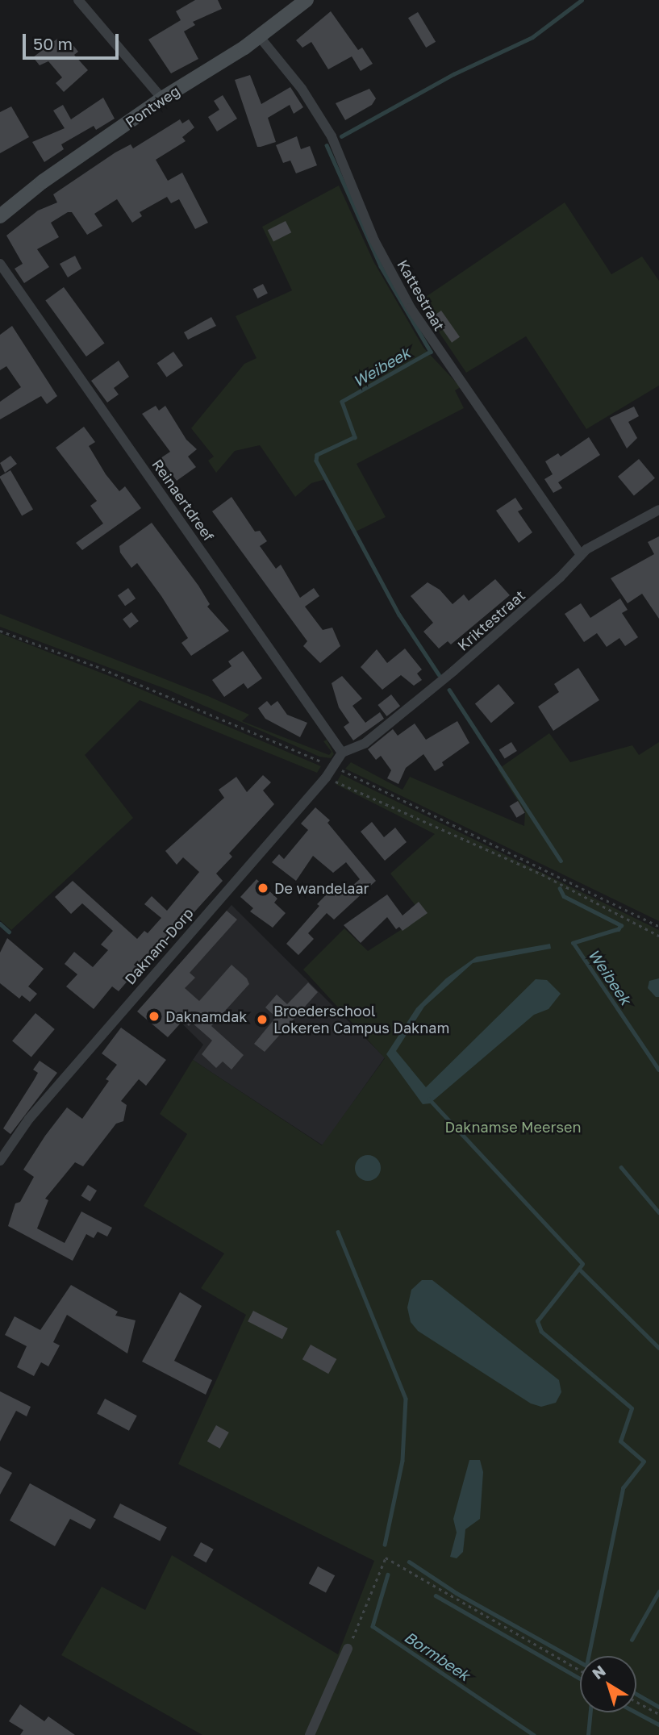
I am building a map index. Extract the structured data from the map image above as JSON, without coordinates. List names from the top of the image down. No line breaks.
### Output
{"streets":{"street":["Pontweg","Kattestraat","Reinaertdreef","Kriktestraat","Daknam-Dorp"]},"crossings":[["Pontweg","Kattestraat"],["Kattestraat","Kriktestraat"],["Reinaertdreef","Kriktestraat"],["Reinaertdreef","Daknam-Dorp"],["Kriktestraat","Daknam-Dorp"]],"water":["Weibeek","Bormbeek"],"parks":["Daknamse Meersen"],"places":["De wandelaar","Daknamdak","Broederschool Lokeren Campus Daknam"],"scale_bar":"50 m","north":"top left"}
